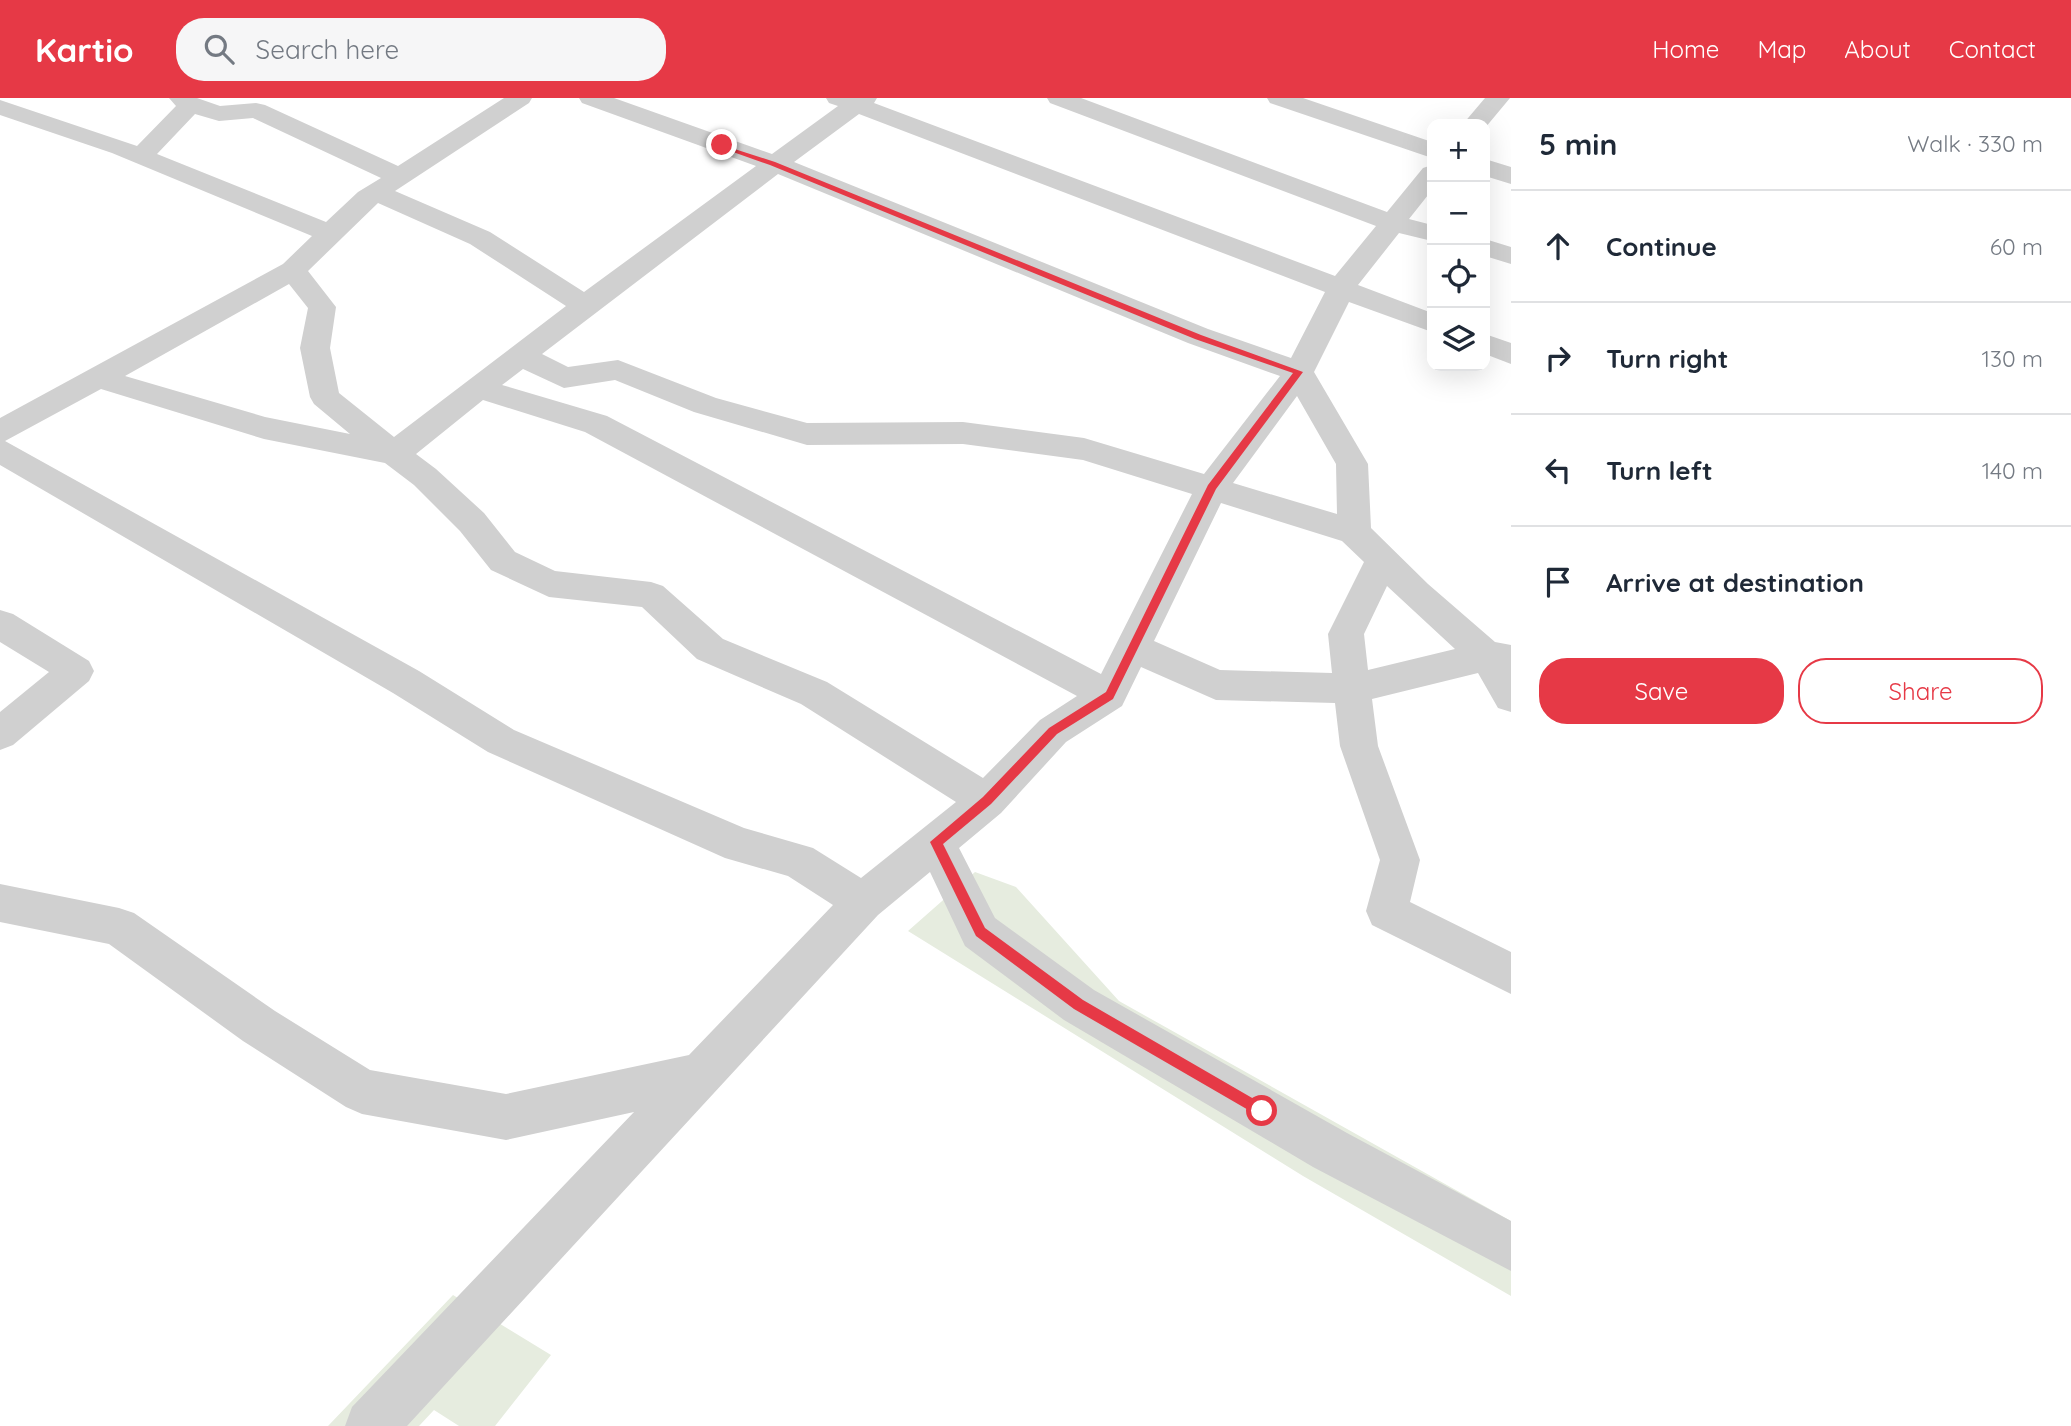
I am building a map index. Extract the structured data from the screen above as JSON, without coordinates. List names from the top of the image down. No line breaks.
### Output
{"page":{"header":"Kartio","search":"Search here","nav":["Home","Map","About","Contact"],"heading":["5 min","Walk · 330 m"],"map_buttons":["+","−"],"list":[["Continue","60 m"],["Turn right","130 m"],["Turn left","140 m"],"Arrive at destination"],"buttons":["Save","Share"]}}
